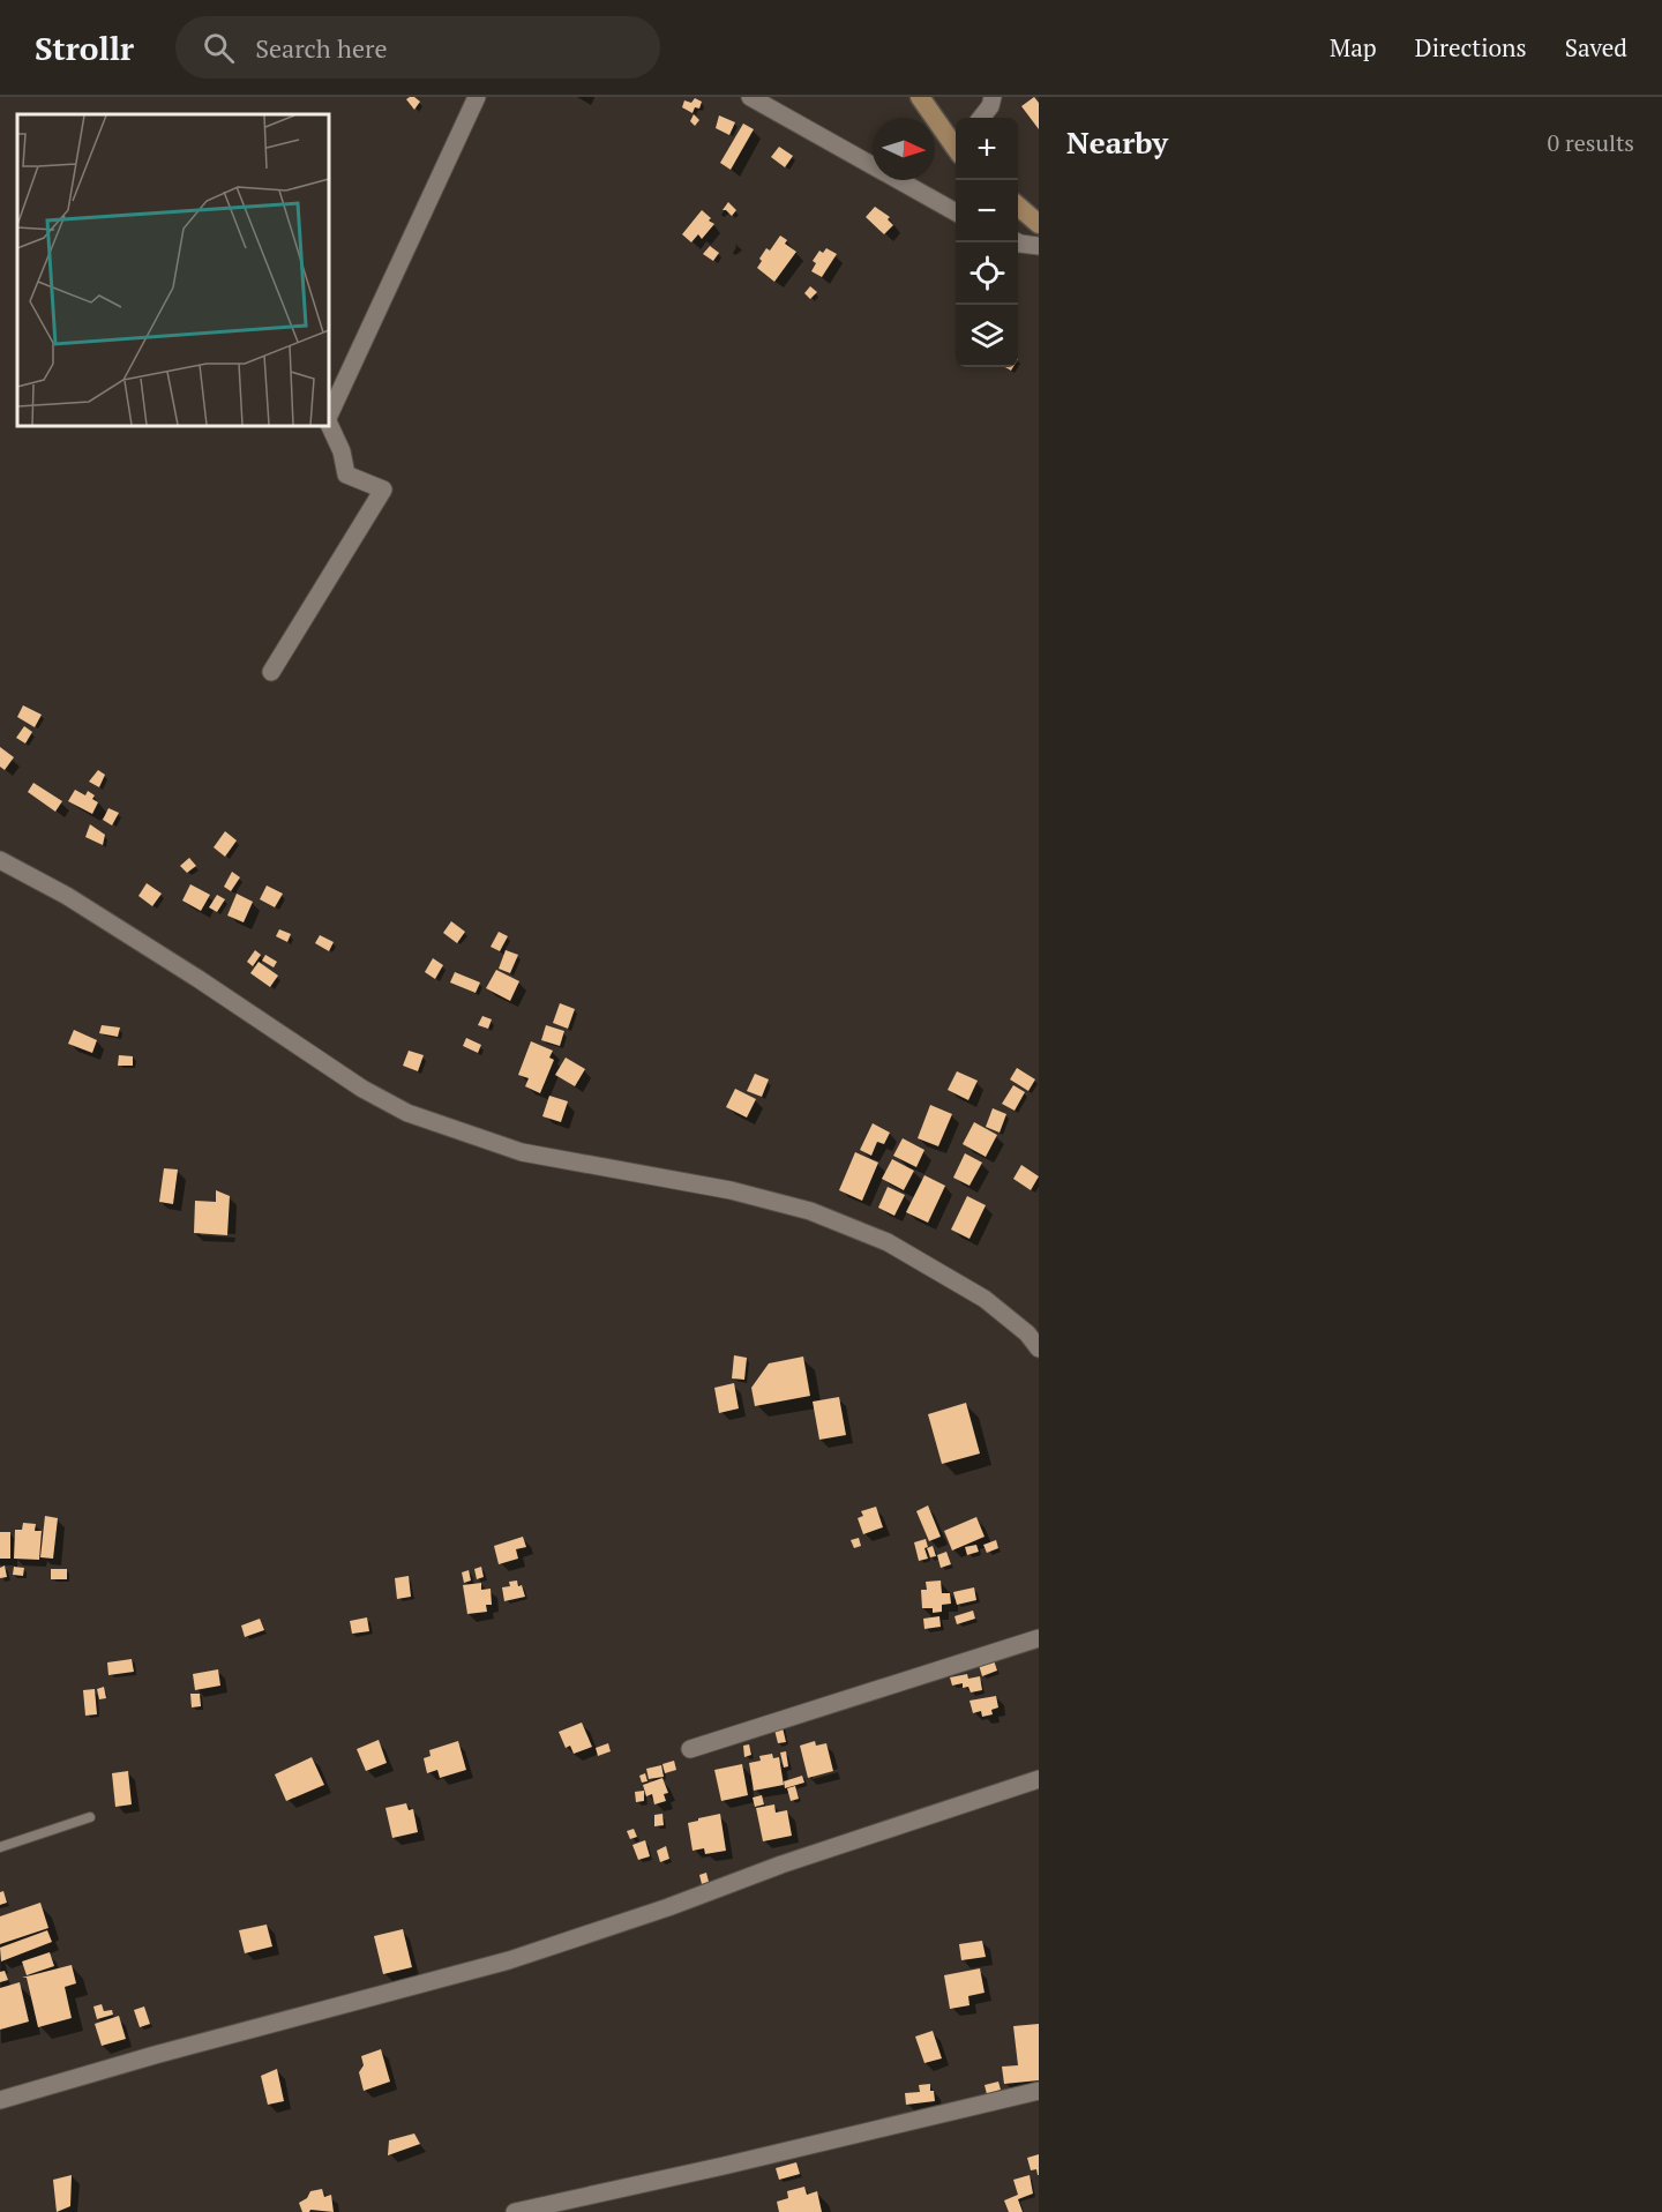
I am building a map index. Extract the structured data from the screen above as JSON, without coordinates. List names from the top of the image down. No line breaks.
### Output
{"north":"right","page":{"header":"Strollr","search":"Search here","nav":["Map","Directions","Saved"],"heading":["Nearby","0 results"],"map_buttons":["+","−"]}}
